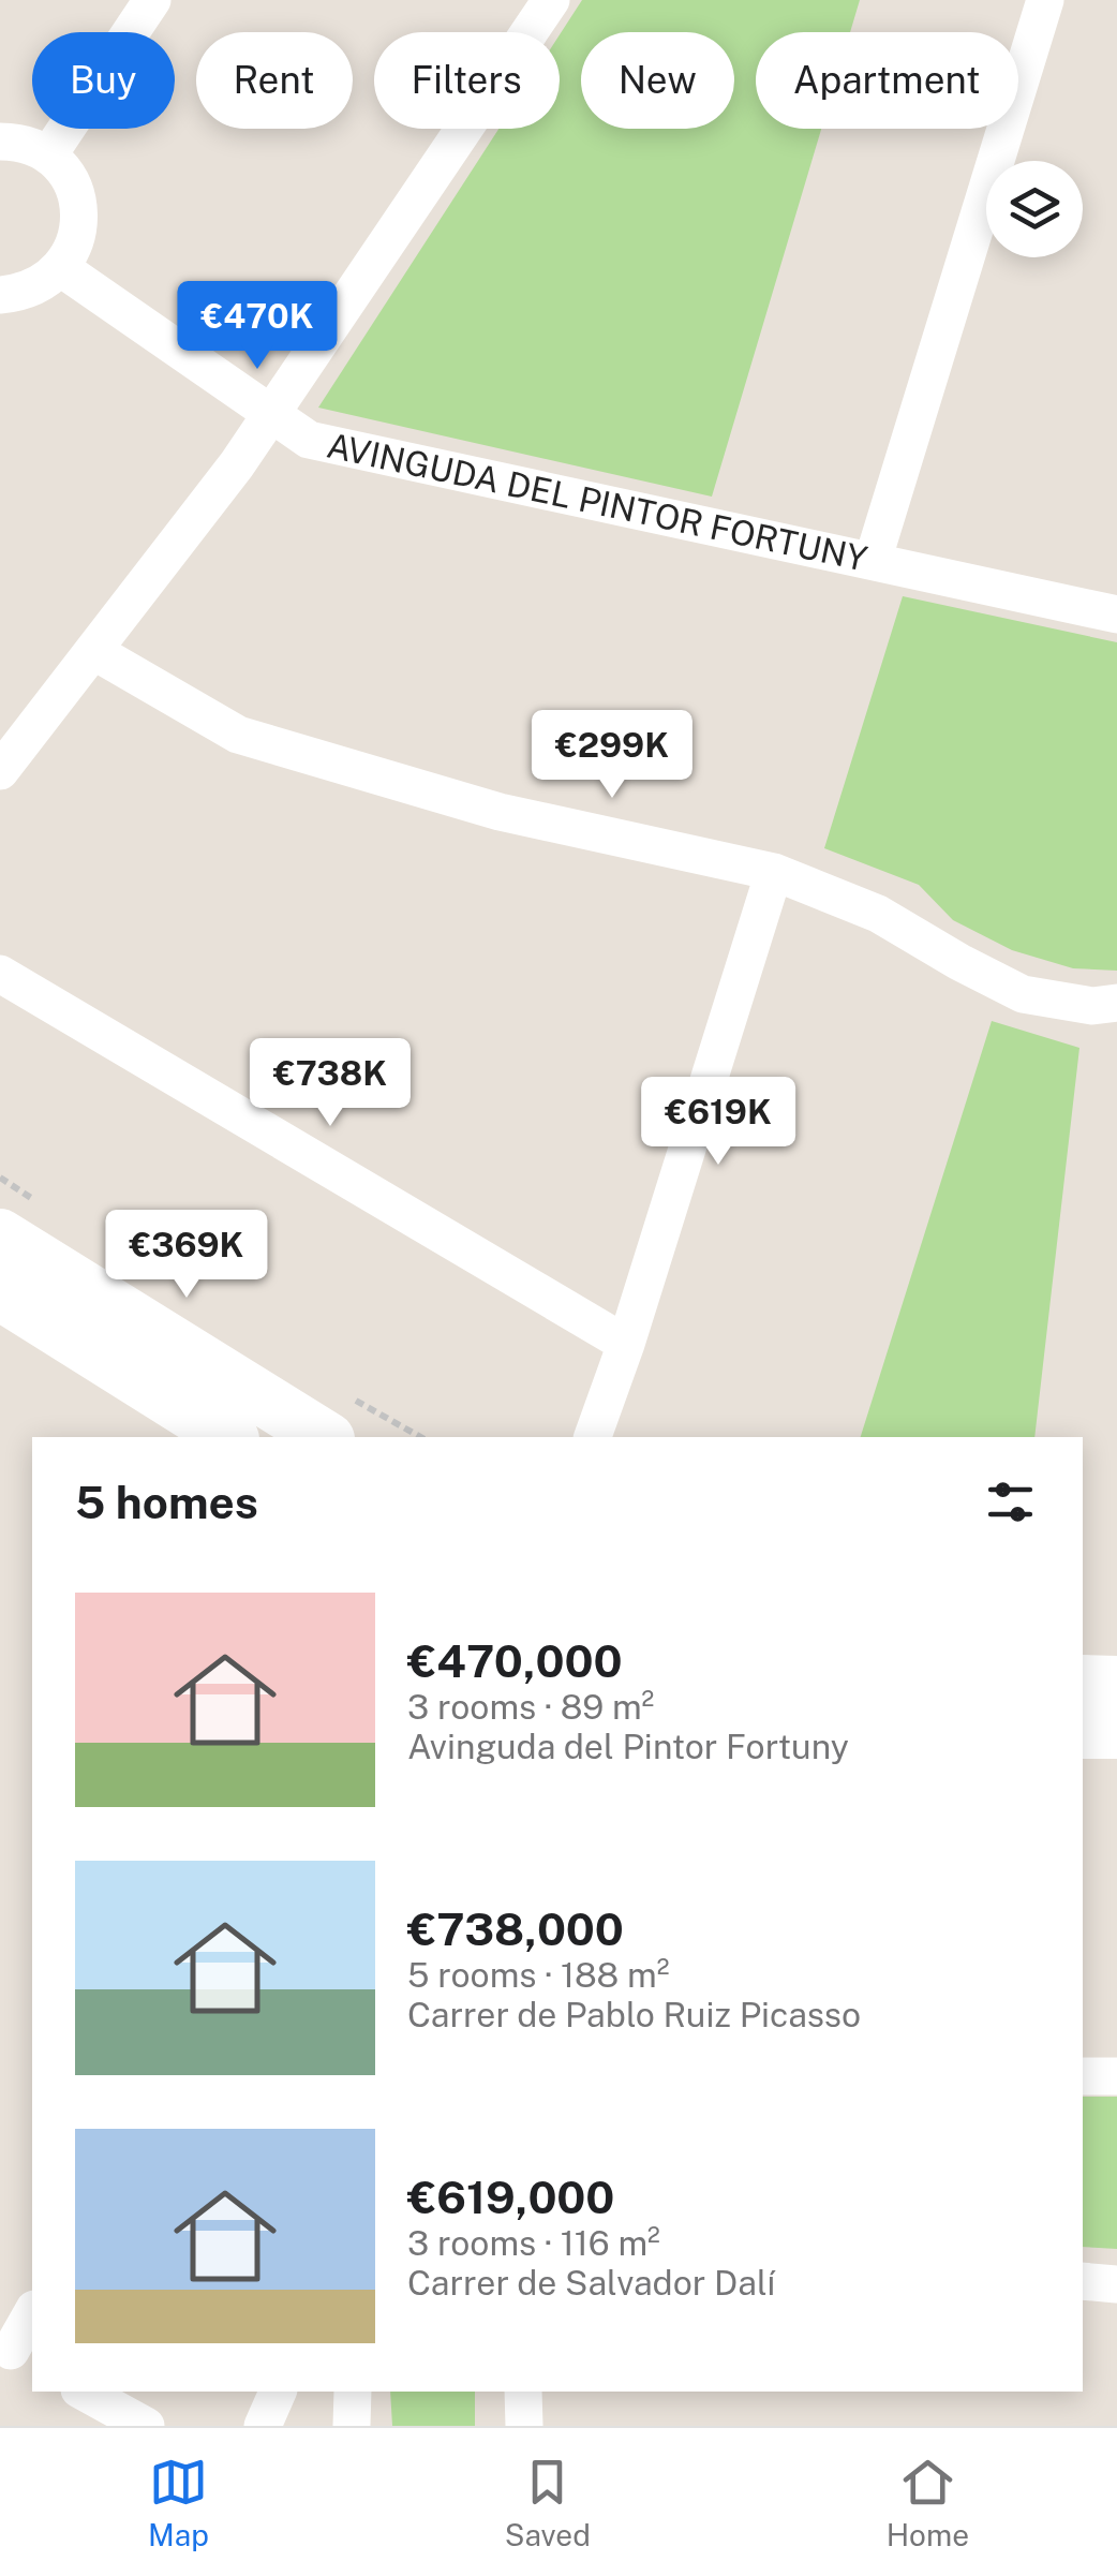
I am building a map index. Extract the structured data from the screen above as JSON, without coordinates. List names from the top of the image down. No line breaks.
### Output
{"streets":{"street":["AVINGUDA DEL PINTOR FORTUNY"]},"page":{"chip":["Buy","Rent","Filters","New","Apartment"],"price":["€470K","€299K","€738K","€619K","€369K"],"heading":"5 homes","list":[{"name":"€470,000","note":"3 rooms · 89 m² · Avinguda del Pintor Fortuny"},{"name":"€738,000","note":"5 rooms · 188 m² · Carrer de Pablo Ruiz Picasso"},{"name":"€619,000","note":"3 rooms · 116 m² · Carrer de Salvador Dalí"}],"tabs":["Map","Saved","Home"]}}
